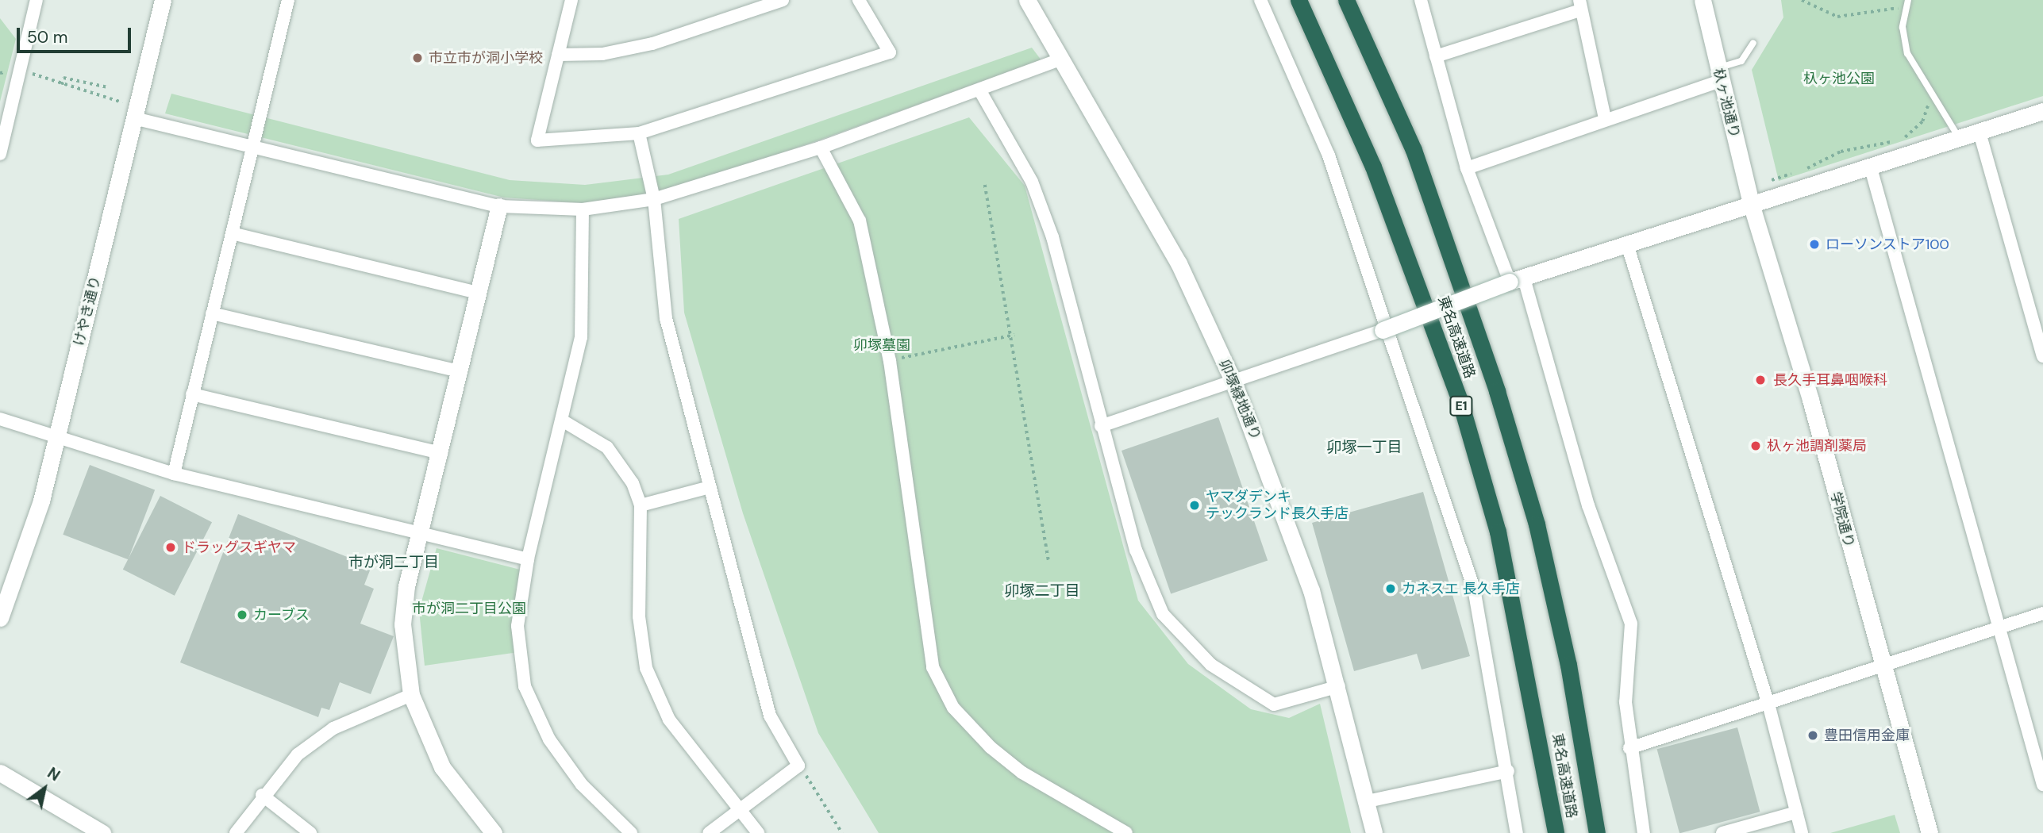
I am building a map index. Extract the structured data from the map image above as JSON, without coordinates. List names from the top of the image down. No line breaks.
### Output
{"streets":{"highway":["東名高速道路","E1"],"street":["杁ヶ池通り","けやき通り","卯塚緑地通り","学院通り"]},"crossings":[["杁ヶ池通り","学院通り"]],"districts":["卯塚一丁目","市が洞二丁目","卯塚二丁目"],"parks":["杁ヶ池公園","卯塚墓園","市が洞二丁目公園"],"places":["市立市が洞小学校","ローソンストア100","長久手耳鼻咽喉科","杁ヶ池調剤薬局","ヤマダデンキ テックランド長久手店","ドラッグスギヤマ","カネスエ 長久手店","カーブス","豊田信用金庫"],"scale_bar":"50 m","north":"top right"}
